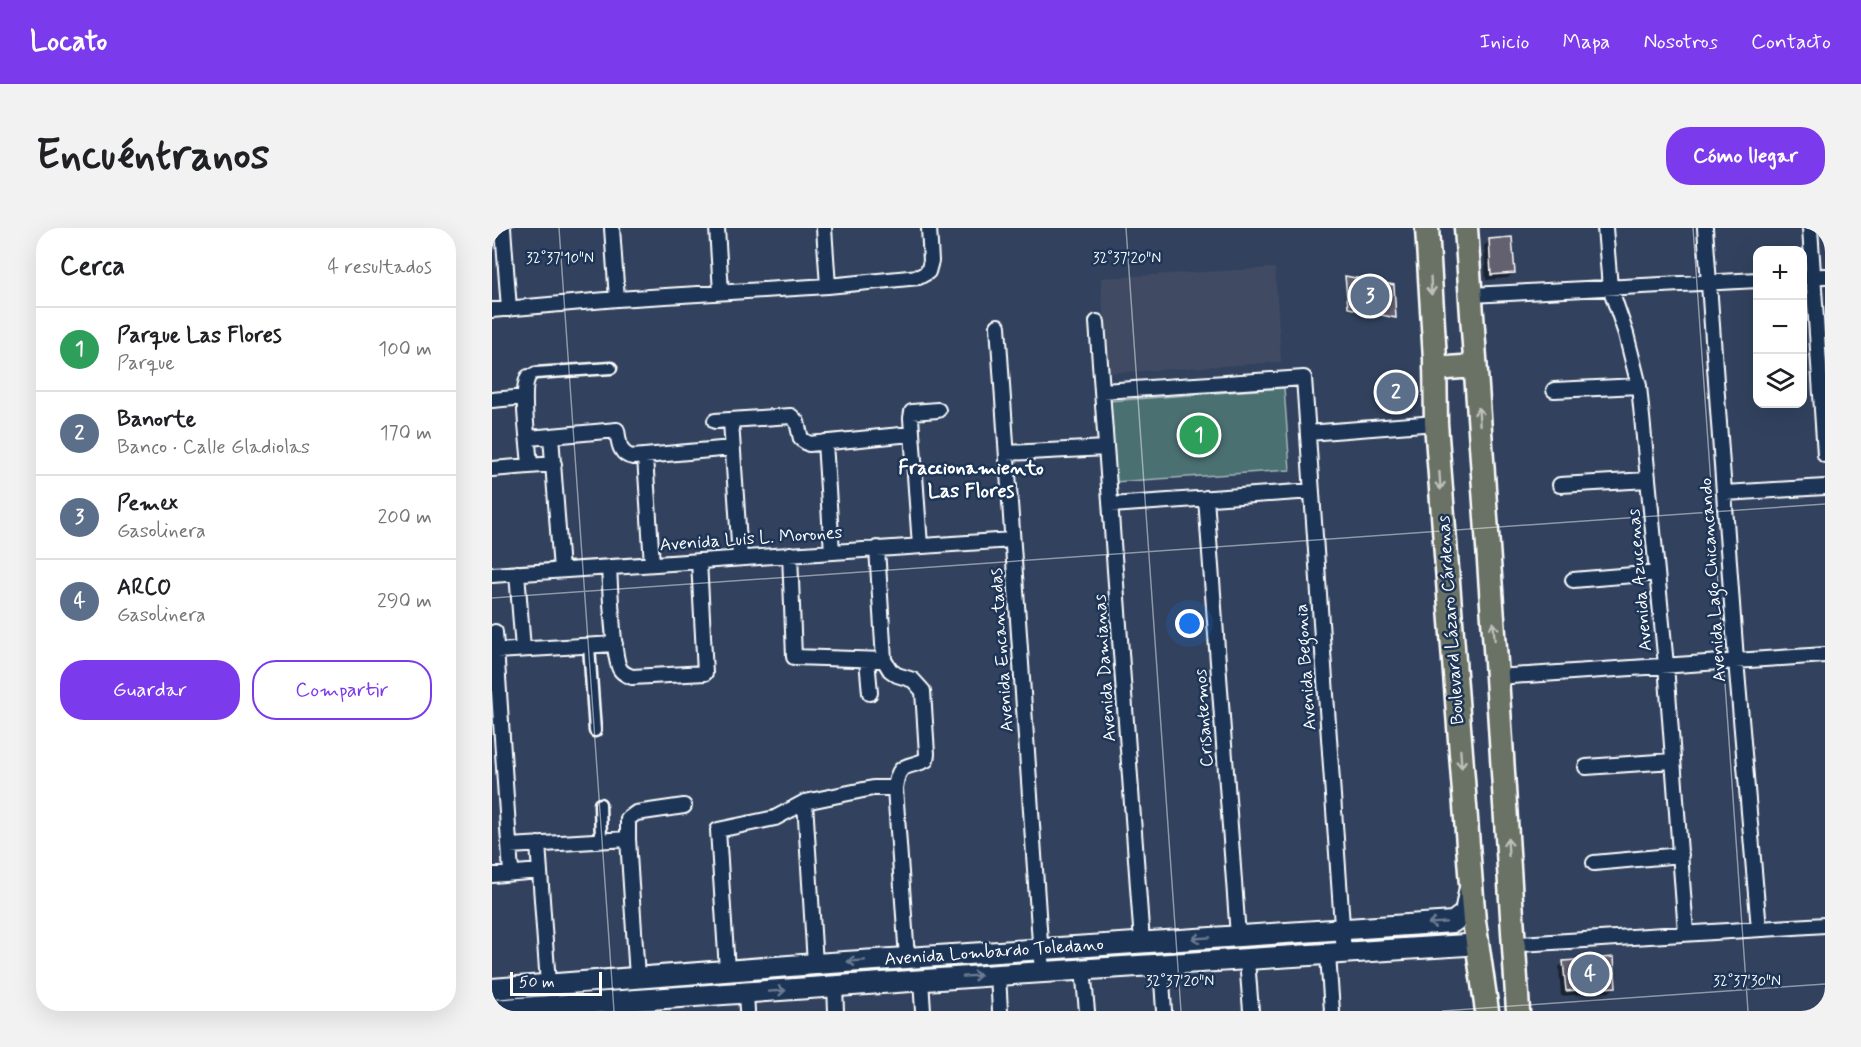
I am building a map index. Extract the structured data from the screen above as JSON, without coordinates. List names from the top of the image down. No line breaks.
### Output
{"streets":{"highway":["Boulevard Lázaro Cárdenas"],"main road":["Avenida Lombardo Toledano"],"street":["Avenida Luis L. Morones","Avenida Azucenas","Avenida Lago Chicancando","Avenida Encantadas","Avenida Begonia","Avenida Damianas","Crisantemos"]},"crossings":[["Avenida Luis L. Morones","Avenida Encantadas"],["Boulevard Lázaro Cárdenas","Avenida Lombardo Toledano"],["Avenida Encantadas","Avenida Lombardo Toledano"],["Avenida Begonia","Avenida Damianas"],["Avenida Begonia","Avenida Lombardo Toledano"],["Avenida Damianas","Avenida Lombardo Toledano"],["Crisantemos","Avenida Lombardo Toledano"]],"districts":["Fraccionamiento Las Flores"],"scale_bar":"50 m","page":{"header":"Locato","nav":["Inicio","Mapa","Nosotros","Contacto"],"buttons":["Cómo llegar",["Guardar","Compartir"]],"title":"Encuéntranos","heading":["Cerca","4 resultados"],"map_buttons":["+","−"],"pins":["3","2","1","4"],"list":[{"mark":"1","name":"Parque Las Flores","note":"Parque","value":"100 m"},{"mark":"2","name":"Banorte","note":"Banco · Calle Gladiolas","value":"170 m"},{"mark":"3","name":"Pemex","note":"Gasolinera","value":"200 m"},{"mark":"4","name":"ARCO","note":"Gasolinera","value":"290 m"}],"scale":"50 m"},"coordinates":["32°37'10\"N","32°37'20\"N","32°37'30\"N"]}
